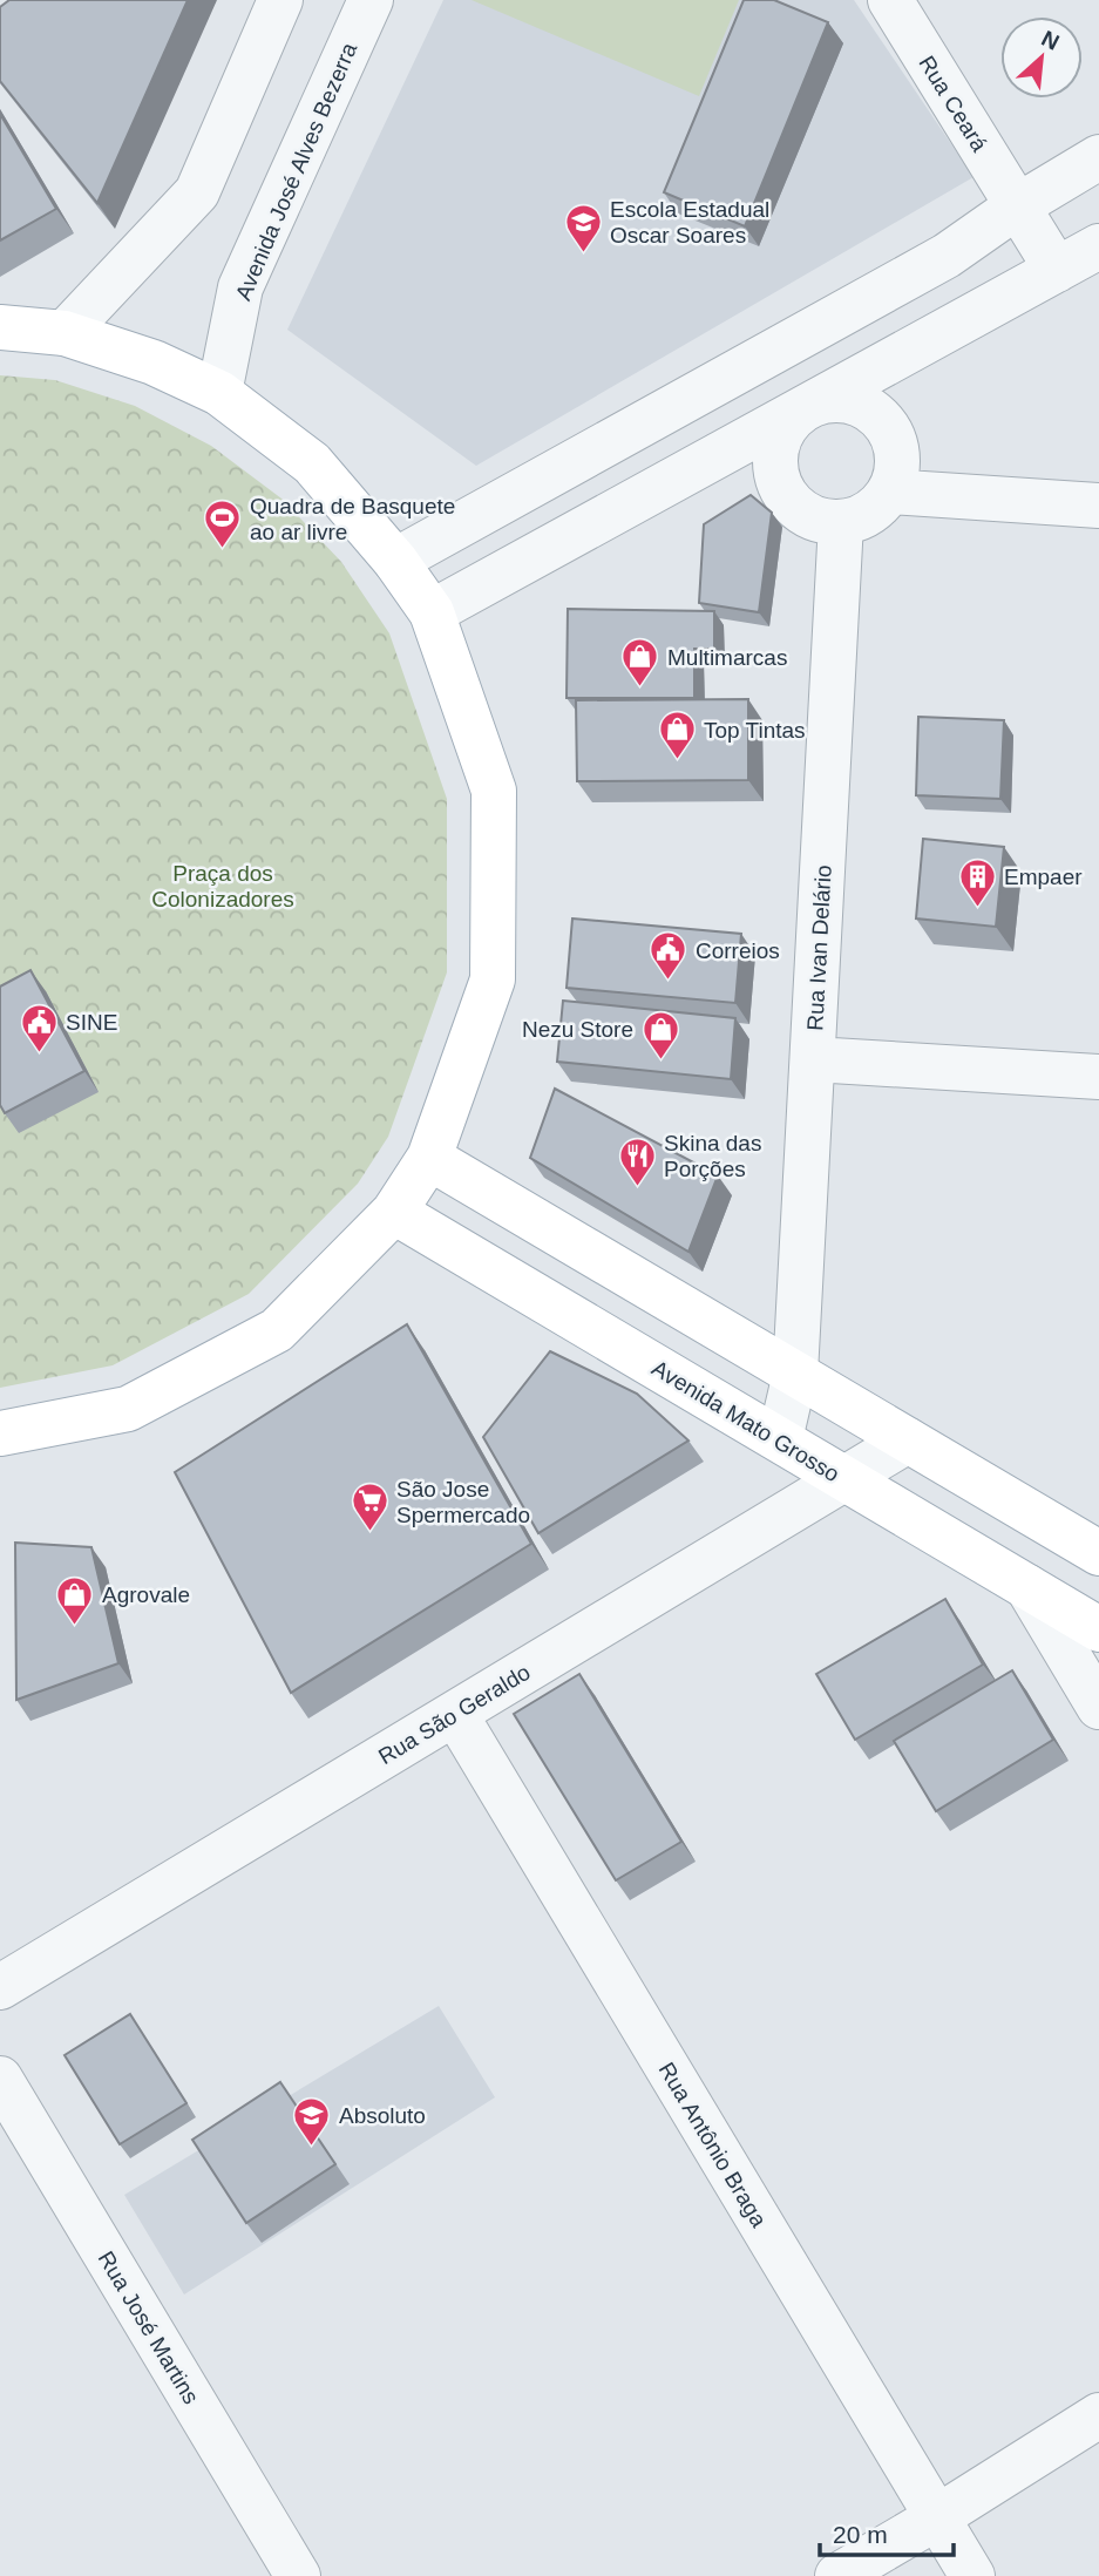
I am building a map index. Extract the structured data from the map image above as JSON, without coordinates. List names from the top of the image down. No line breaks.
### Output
{"streets":{"main road":["Avenida Mato Grosso"],"street":["Rua Ceará","Avenida José Alves Bezerra","Rua Ivan Delário","Rua São Geraldo","Rua Antônio Braga","Rua José Martins"]},"crossings":[["Rua Ivan Delário","Avenida Mato Grosso"],["Avenida Mato Grosso","Rua São Geraldo"],["Rua São Geraldo","Rua Antônio Braga"]],"parks":["Praça dos Colonizadores"],"places":{"school or university":["Escola Estadual Oscar Soares","Absoluto"],"sports":["Quadra de Basquete ao ar livre"],"shop":["Multimarcas","Top Tintas","Nezu Store","Agrovale"],"building":["Empaer"],"public building":["Correios","SINE"],"restaurant":["Skina das Porções"],"supermarket":["São Jose Spermercado"]},"scale_bar":"20 m","north":"top right"}
